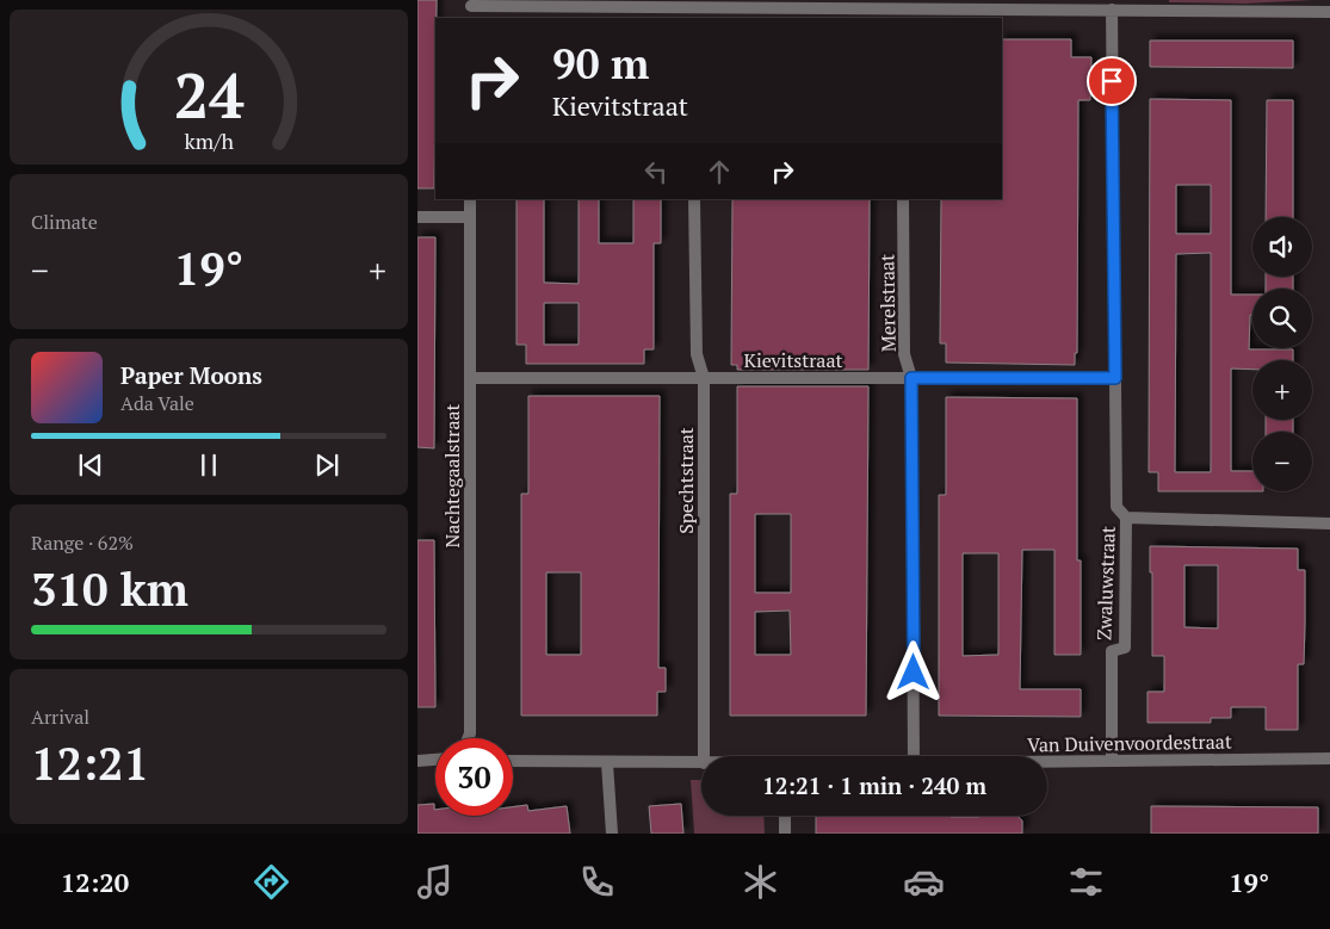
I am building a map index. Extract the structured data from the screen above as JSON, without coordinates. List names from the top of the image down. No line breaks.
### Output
{"streets":{"street":["Merelstraat","Kievitstraat","Nachtegaalstraat","Spechtstraat","Zwaluwstraat","Van Duivenvoordestraat"]},"crossings":[["Merelstraat","Kievitstraat"],["Kievitstraat","Nachtegaalstraat"],["Kievitstraat","Spechtstraat"],["Kievitstraat","Zwaluwstraat"],["Zwaluwstraat","Van Duivenvoordestraat"]],"page":{"turn":["90 m","Kievitstraat"],"tile":["Climate",["Range · 62%","310 km"],["Arrival","12:21"]],"map_buttons":["+","−"],"heat":["−","19°","+"],"song":["Paper Moons","Ada Vale"],"limit":"30","trip":"12:21 · 1 min · 240 m","tabs":["12:20","19°"],"gauge":["24","km/h"]}}
